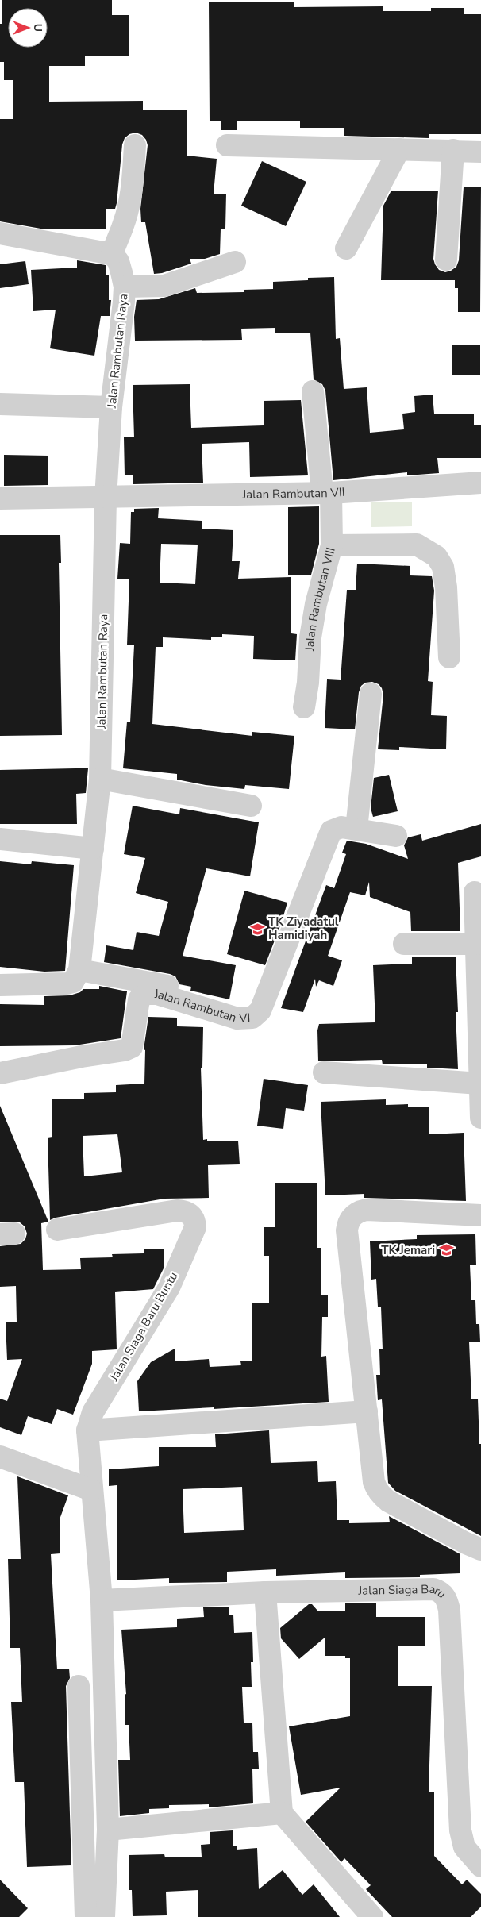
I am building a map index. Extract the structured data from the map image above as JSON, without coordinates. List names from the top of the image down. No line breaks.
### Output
{"streets":{"street":["Jalan Rambutan Raya","Jalan Rambutan VII","Jalan Rambutan VIII","Jalan Rambutan VI","Jalan Siaga Baru Buntu","Jalan Siaga Baru"]},"crossings":[["Jalan Rambutan Raya","Jalan Rambutan VII"],["Jalan Rambutan VII","Jalan Rambutan VIII"]],"places":{"school or university":["TK Ziyadatul Hamidiyah","TK Jemari"]},"north":"right"}
